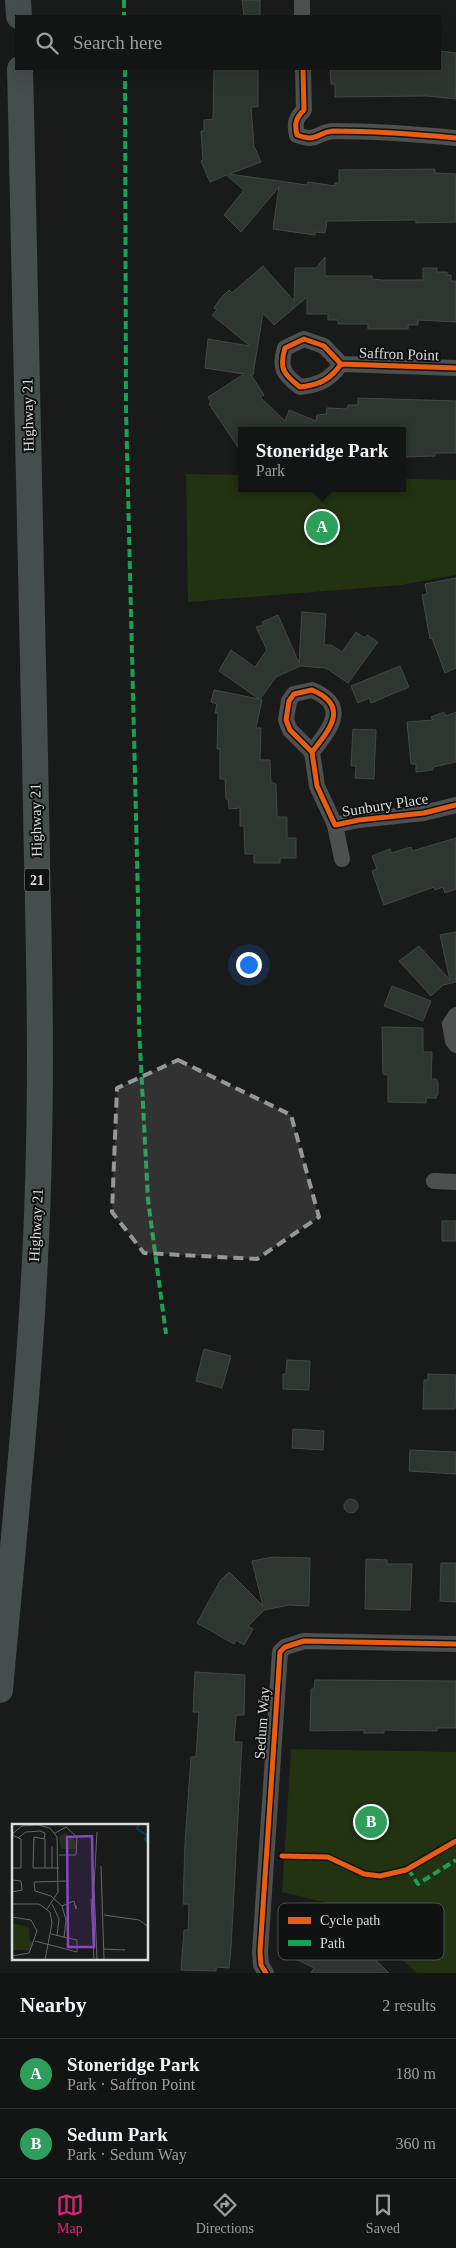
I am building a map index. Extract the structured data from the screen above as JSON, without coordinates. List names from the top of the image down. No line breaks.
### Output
{"streets":{"main road":["Highway 21","21"],"street":["Saffron Point","Sunbury Place","Sedum Way"]},"legend":["Cycle path","Path"],"page":{"search":"Search here","popup":["Stoneridge Park","Park"],"pins":["A","B"],"heading":["Nearby","2 results"],"list":[{"mark":"A","name":"Stoneridge Park","note":"Park · Saffron Point","value":"180 m"},{"mark":"B","name":"Sedum Park","note":"Park · Sedum Way","value":"360 m"}],"nav":["Map","Directions","Saved"]}}
